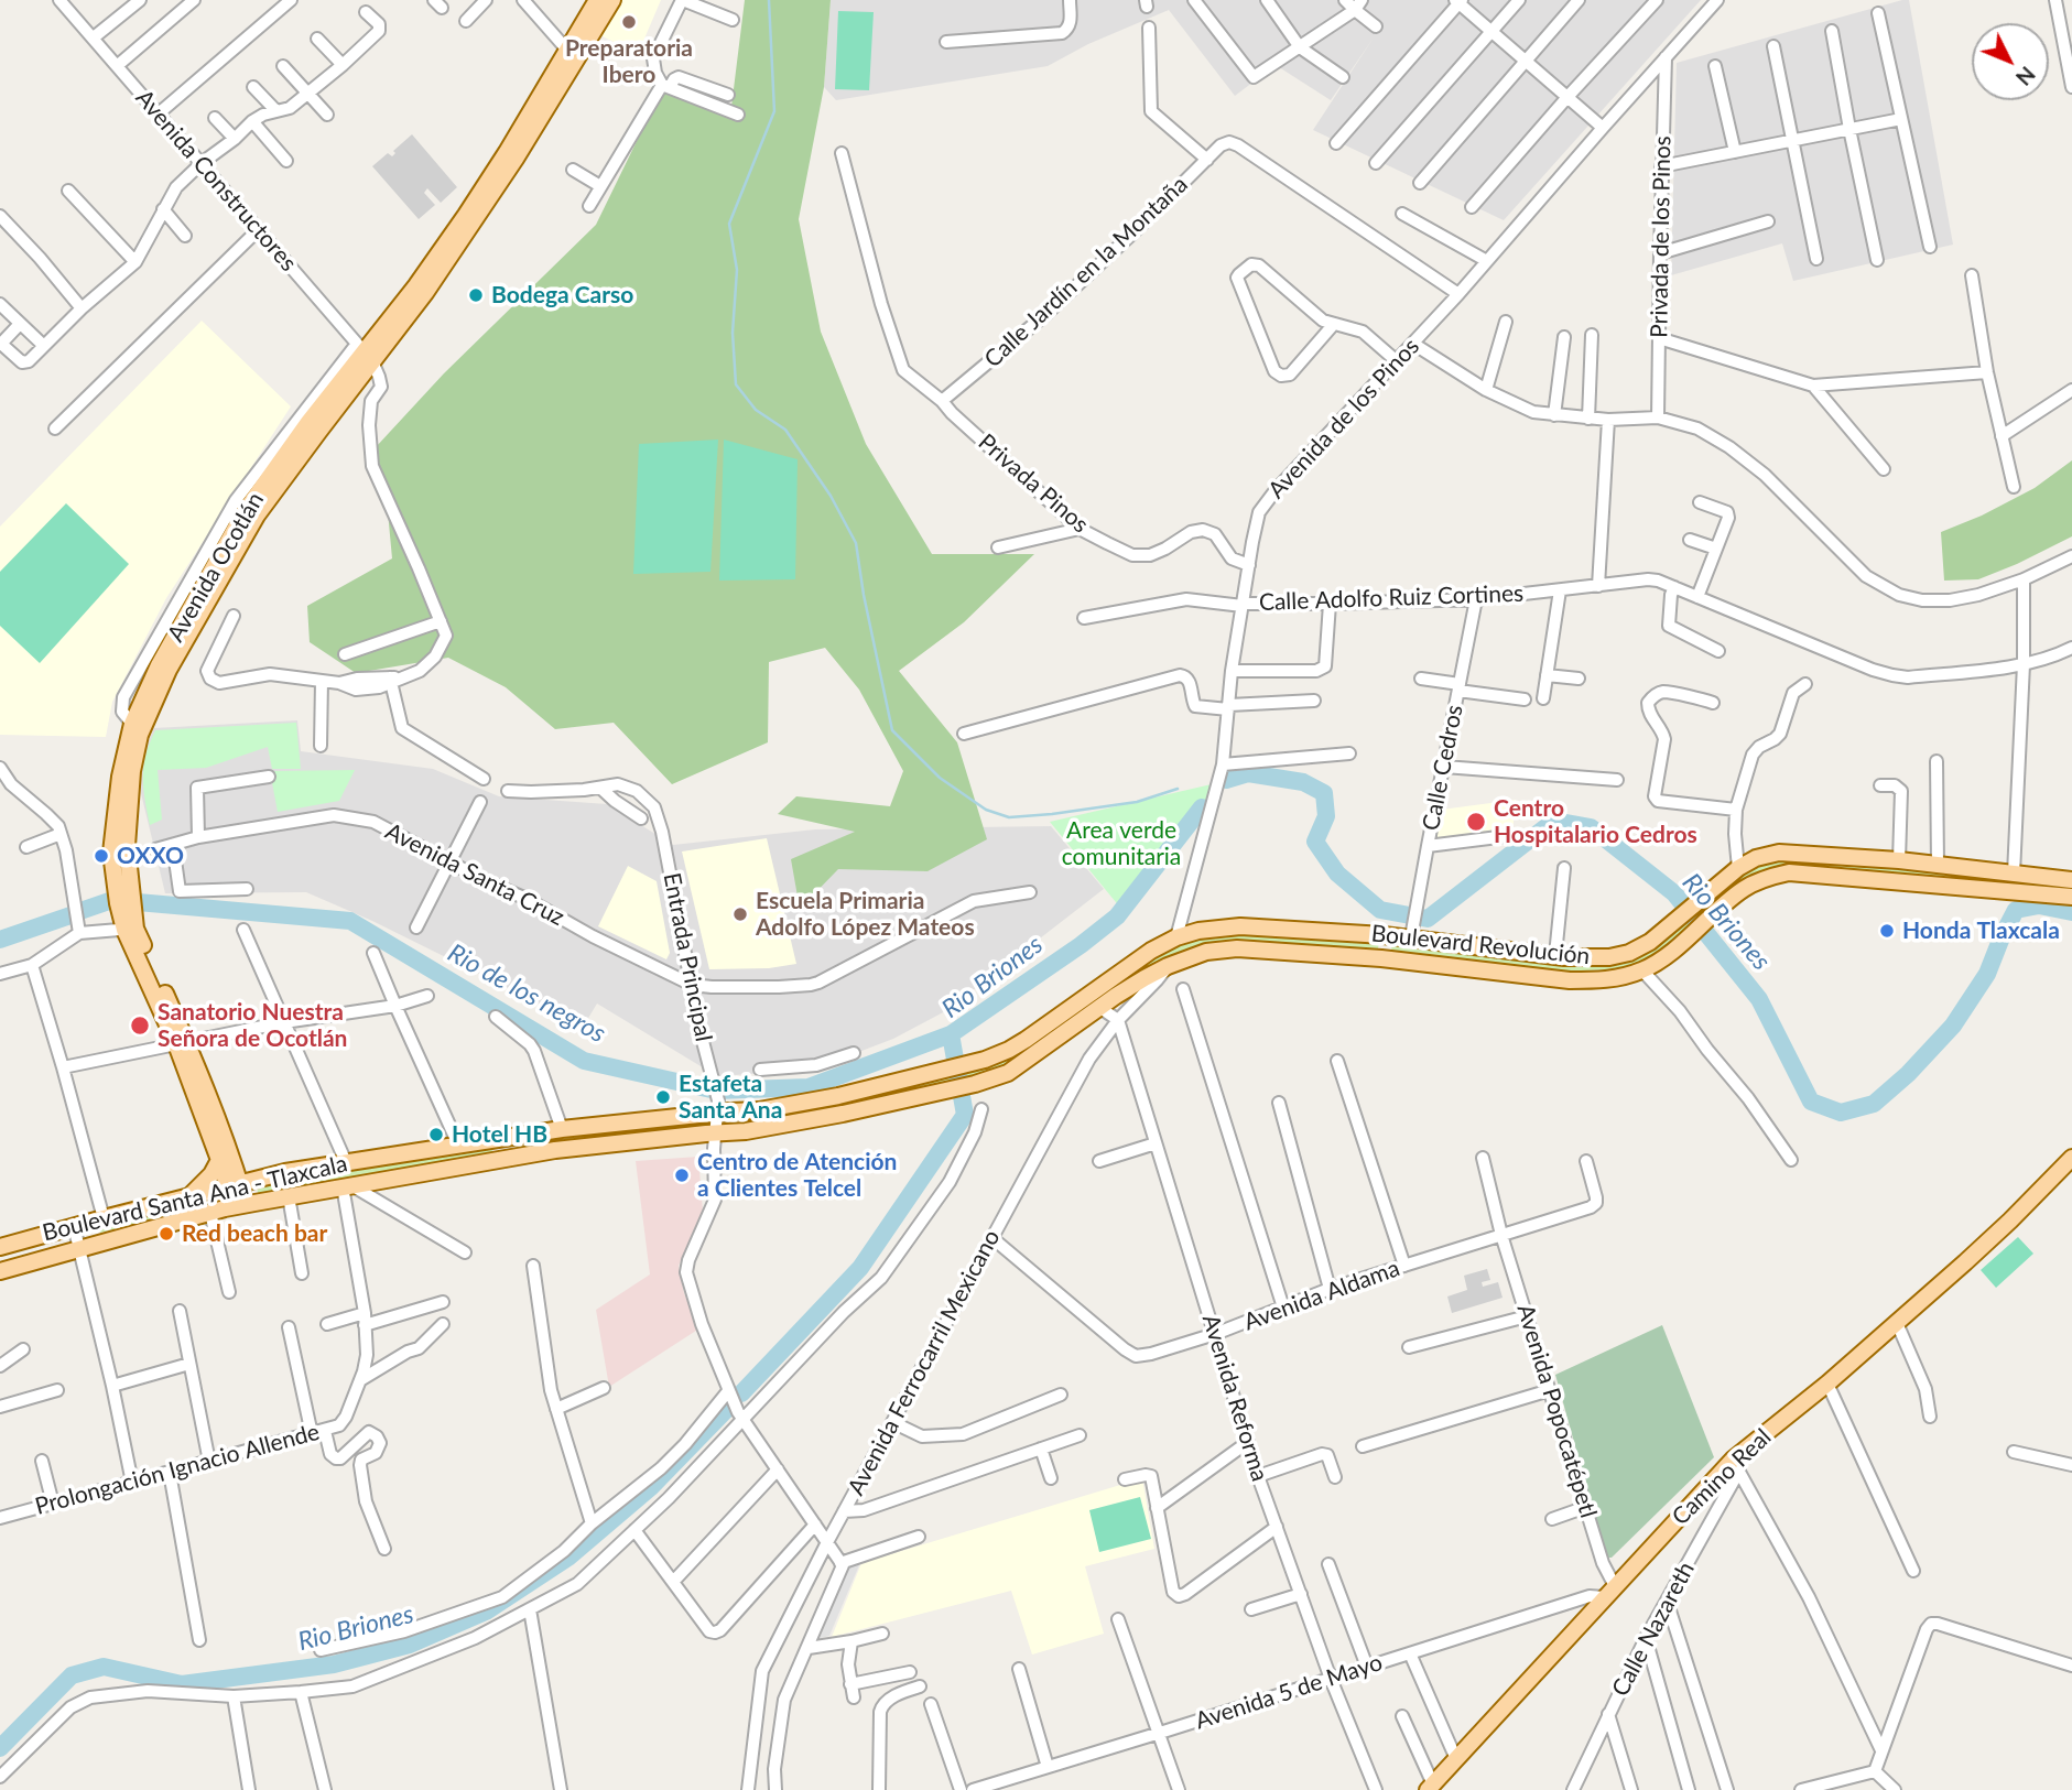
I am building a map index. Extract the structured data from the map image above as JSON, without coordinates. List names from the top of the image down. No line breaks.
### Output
{"streets":{"main road":["Avenida Ocotlán","Boulevard Revolución","Boulevard Santa Ana - Tlaxcala","Camino Real"],"street":["Avenida Constructores","Privada de los Pinos","Calle Jardín en la Montaña","Avenida de los Pinos","Privada Pinos","Calle Adolfo Ruiz Cortines","Calle Cedros","Avenida Santa Cruz","Entrada Principal","Avenida Aldama","Avenida Ferrocarril Mexicano","Avenida Reforma","Avenida Popocatépetl","Prolongación Ignacio Allende","Calle Nazareth","Avenida 5 de Mayo"]},"crossings":[["Avenida Constructores","Avenida Ocotlán"],["Privada de los Pinos","Avenida de los Pinos"],["Calle Jardín en la Montaña","Avenida de los Pinos"],["Calle Jardín en la Montaña","Privada Pinos"],["Avenida de los Pinos","Privada Pinos"],["Avenida de los Pinos","Calle Adolfo Ruiz Cortines"],["Avenida de los Pinos","Boulevard Revolución"],["Avenida Ocotlán","Boulevard Santa Ana - Tlaxcala"],["Calle Adolfo Ruiz Cortines","Calle Cedros"],["Calle Cedros","Boulevard Revolución"],["Avenida Santa Cruz","Entrada Principal"],["Boulevard Revolución","Boulevard Santa Ana - Tlaxcala"],["Boulevard Revolución","Avenida Ferrocarril Mexicano"],["Entrada Principal","Boulevard Santa Ana - Tlaxcala"],["Entrada Principal","Avenida Ferrocarril Mexicano"],["Boulevard Santa Ana - Tlaxcala","Prolongación Ignacio Allende"],["Avenida Aldama","Avenida Ferrocarril Mexicano"],["Avenida Aldama","Avenida Reforma"],["Avenida Aldama","Avenida Popocatépetl"],["Avenida Ferrocarril Mexicano","Avenida Reforma"],["Avenida Reforma","Avenida 5 de Mayo"],["Avenida Popocatépetl","Camino Real"],["Avenida Popocatépetl","Avenida 5 de Mayo"],["Camino Real","Calle Nazareth"],["Camino Real","Avenida 5 de Mayo"]],"water":["Rio Briones","Rio de los negros"],"parks":["Area verde comunitaria"],"places":["Preparatoria Ibero","Bodega Carso","Centro Hospitalario Cedros","OXXO","Escuela Primaria Adolfo López Mateos","Honda Tlaxcala","Sanatorio Nuestra Señora de Ocotlán","Estafeta Santa Ana","Hotel HB","Centro de Atención a Clientes Telcel","Red beach bar"],"north":"bottom right"}
